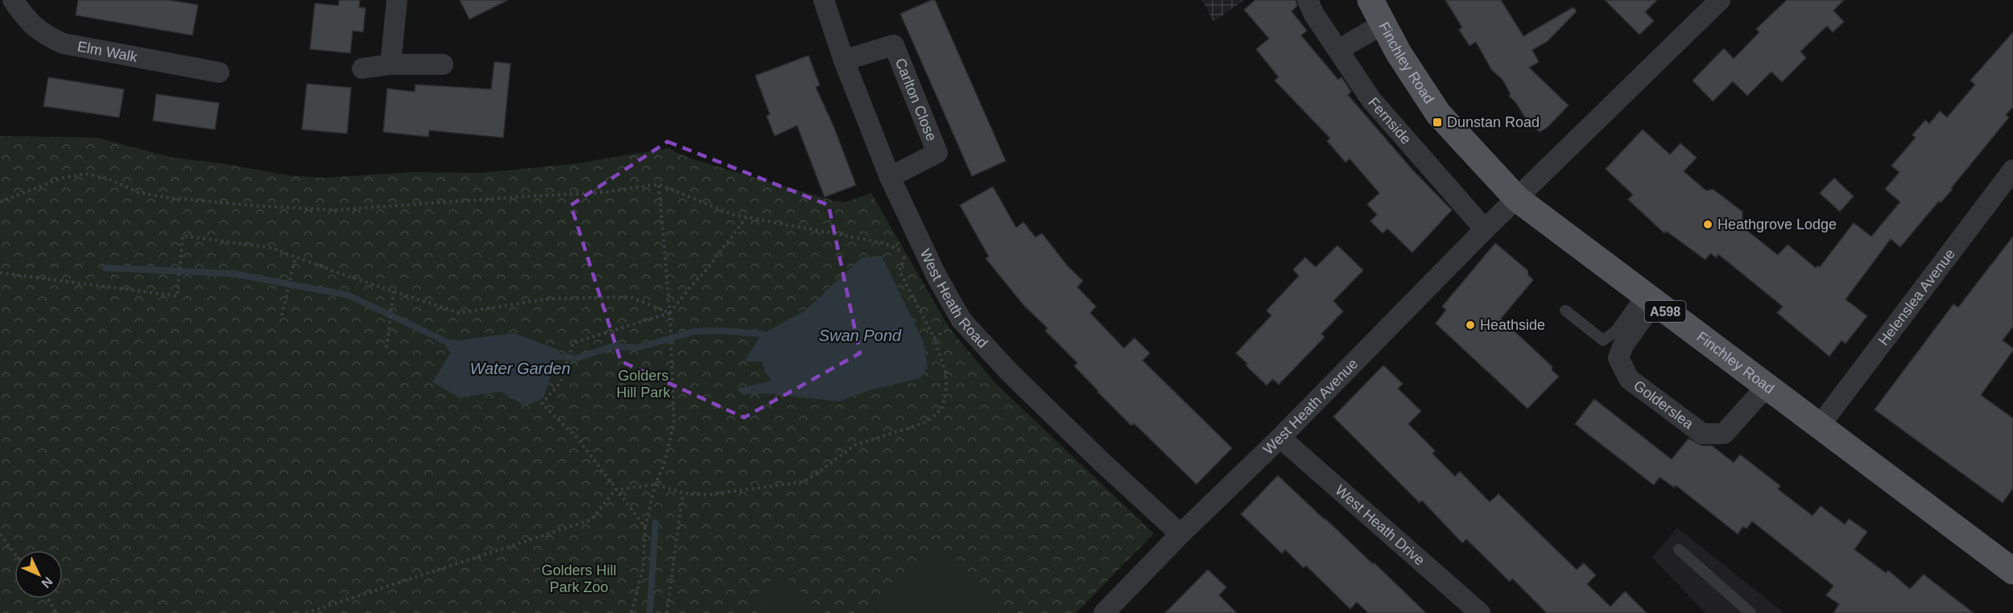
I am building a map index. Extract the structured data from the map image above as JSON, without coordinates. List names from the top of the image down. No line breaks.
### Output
{"streets":{"main road":["Finchley Road","A598"],"street":["Elm Walk","Carlton Close","Fernside","West Heath Road","Helenslea Avenue","Golderslea","West Heath Avenue","West Heath Drive"]},"crossings":[["Finchley Road","Helenslea Avenue"],["Finchley Road","Golderslea"],["Finchley Road","West Heath Avenue"],["Carlton Close","West Heath Road"],["Fernside","West Heath Avenue"],["West Heath Road","West Heath Avenue"],["West Heath Avenue","West Heath Drive"]],"water":["Swan Pond","Water Garden"],"parks":["Golders Hill Park","Golders Hill Park Zoo"],"places":{"transit":["Dunstan Road"],"other":["Heathgrove Lodge","Heathside"]},"north":"bottom right"}
